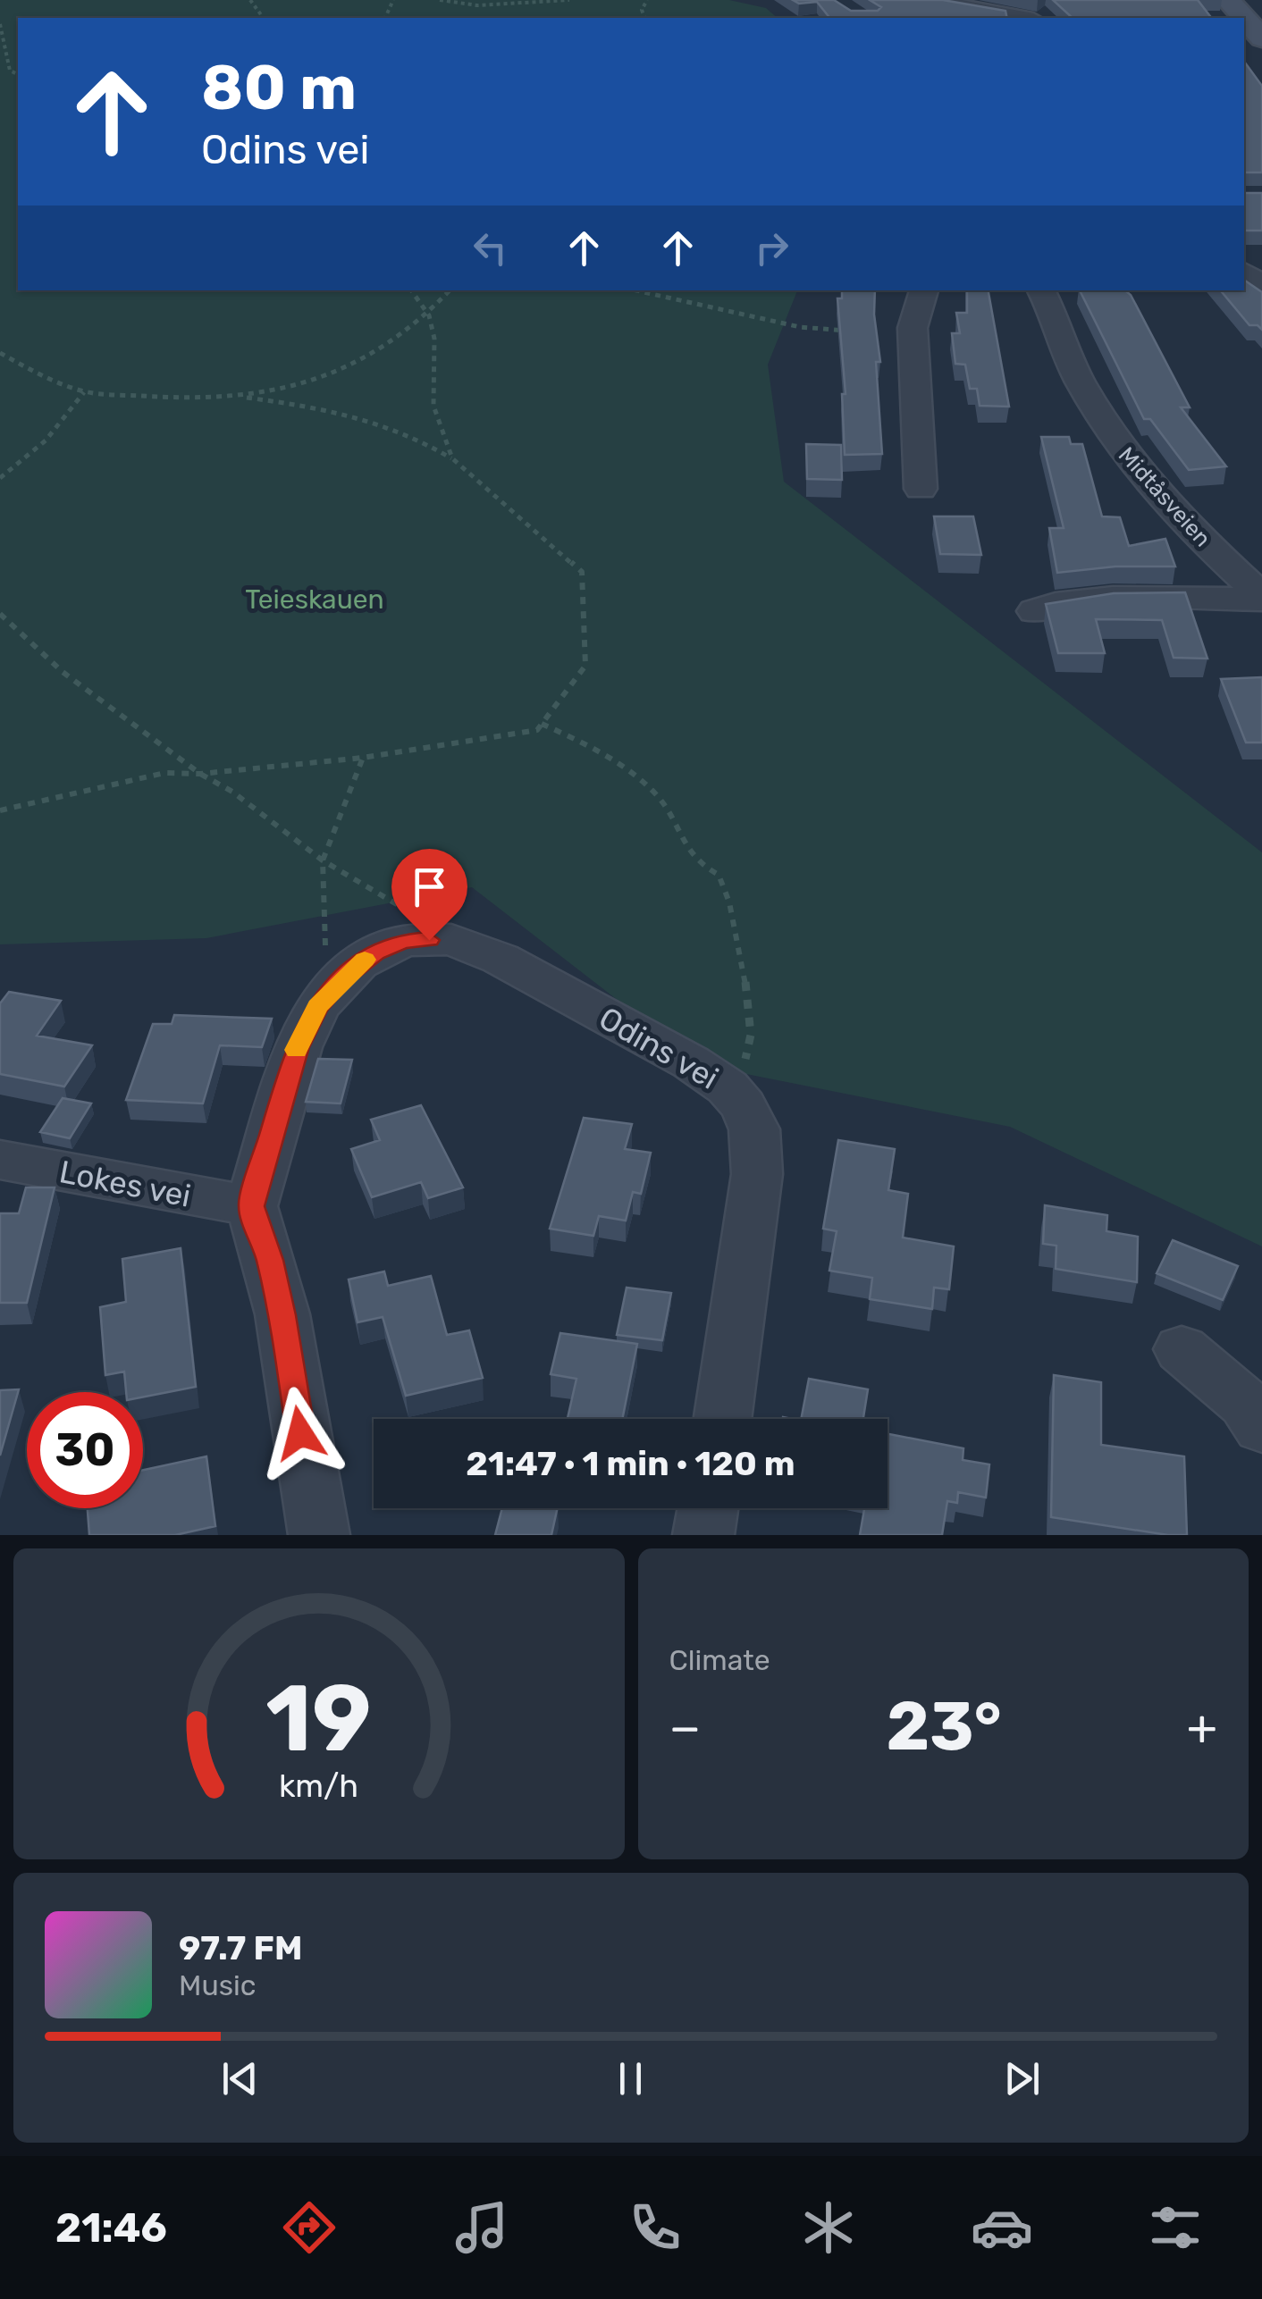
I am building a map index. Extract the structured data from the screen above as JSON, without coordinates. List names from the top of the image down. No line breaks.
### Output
{"streets":{"street":["Midtåsveien","Odins vei","Lokes vei"]},"crossings":[["Odins vei","Lokes vei"]],"parks":["Teieskauen"],"page":{"turn":["80 m","Odins vei"],"limit":"30","trip":"21:47 · 1 min · 120 m","tile":"Climate","heat":["−","23°","+"],"song":["97.7 FM","Music"],"tabs":"21:46","gauge":["19","km/h"]}}
